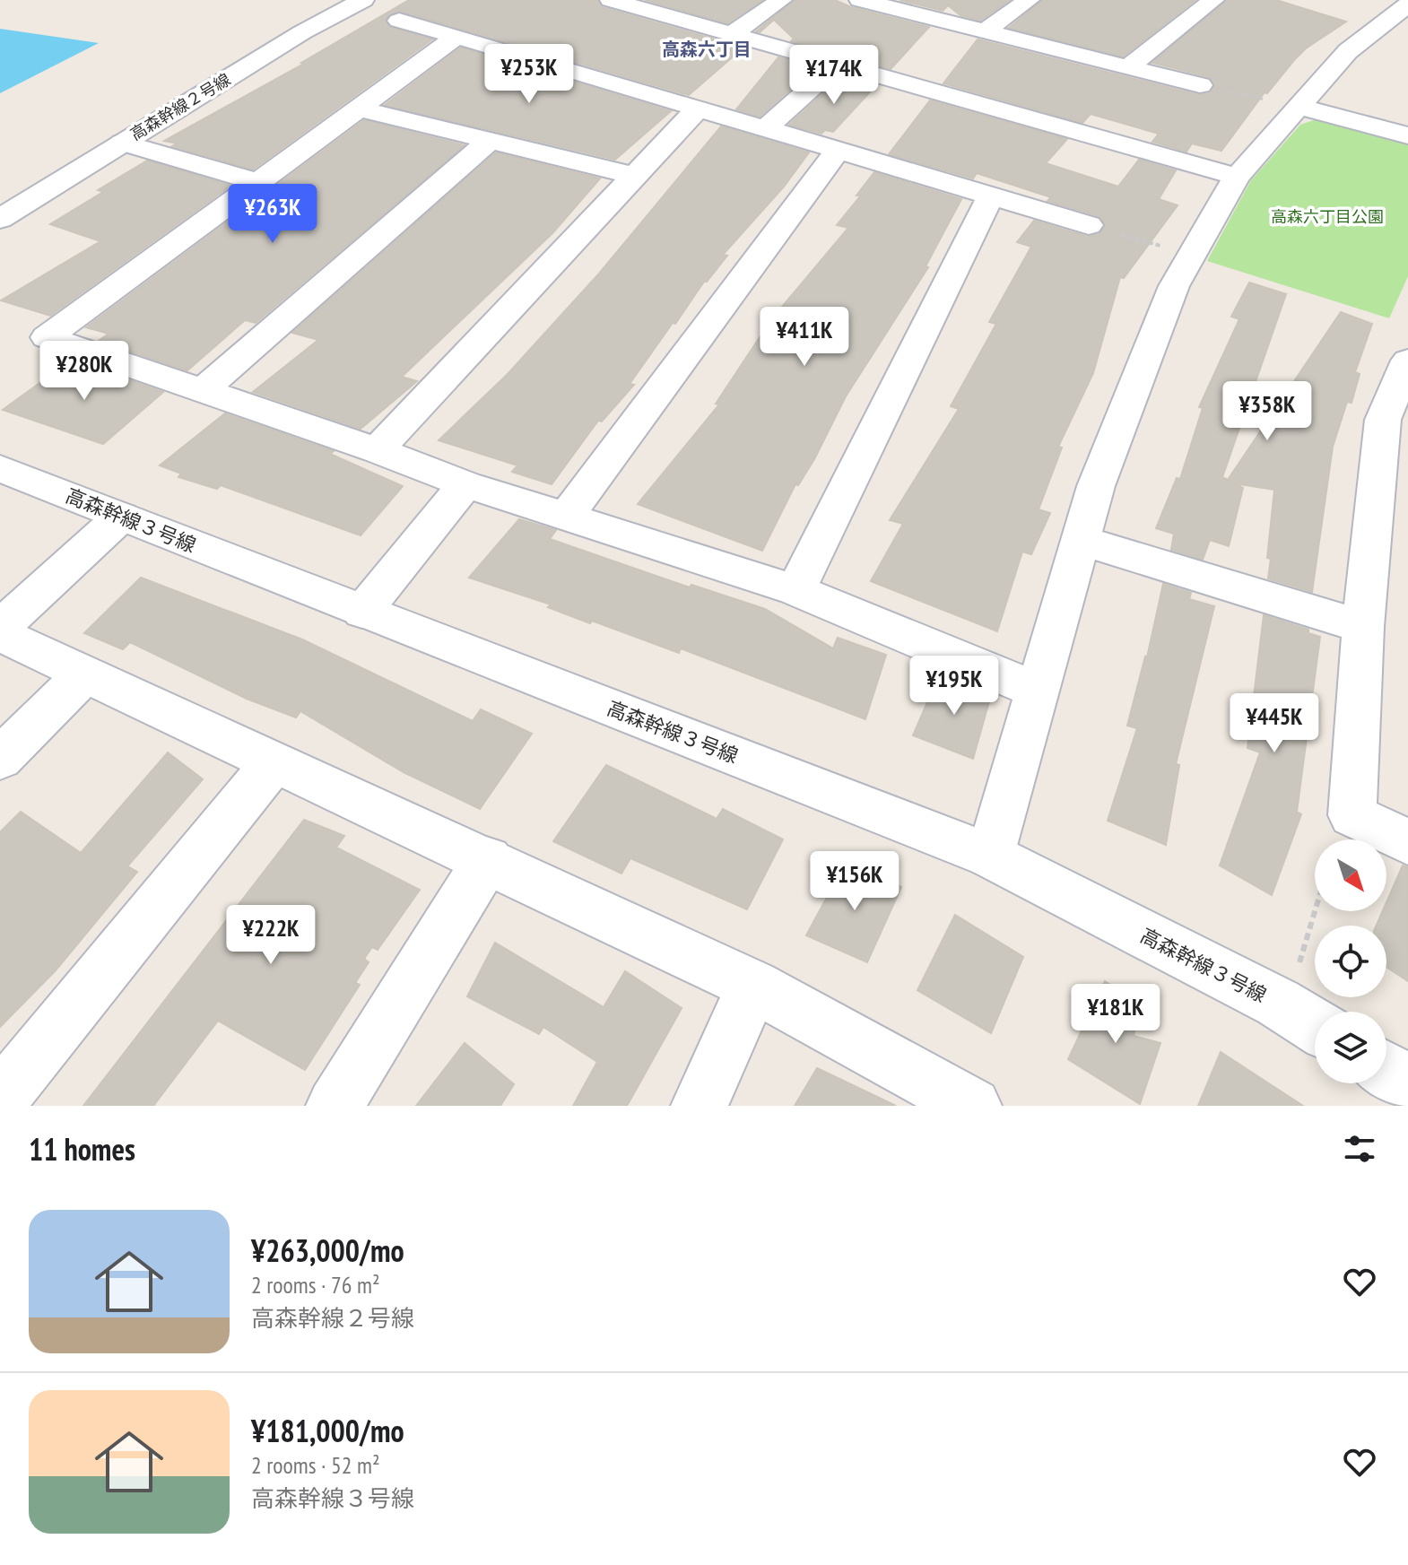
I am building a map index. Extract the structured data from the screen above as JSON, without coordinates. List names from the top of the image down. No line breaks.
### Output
{"streets":{"street":["高森幹線２号線","高森幹線３号線"]},"districts":["高森六丁目"],"parks":["高森六丁目公園"],"north":"bottom right","page":{"price":["¥253K","¥174K","¥263K","¥411K","¥280K","¥358K","¥195K","¥445K","¥156K","¥222K","¥181K"],"heading":"11 homes","list":[{"name":"¥263,000/mo","note":"2 rooms · 76 m² · 高森幹線２号線"},{"name":"¥181,000/mo","note":"2 rooms · 52 m² · 高森幹線３号線"}]}}
